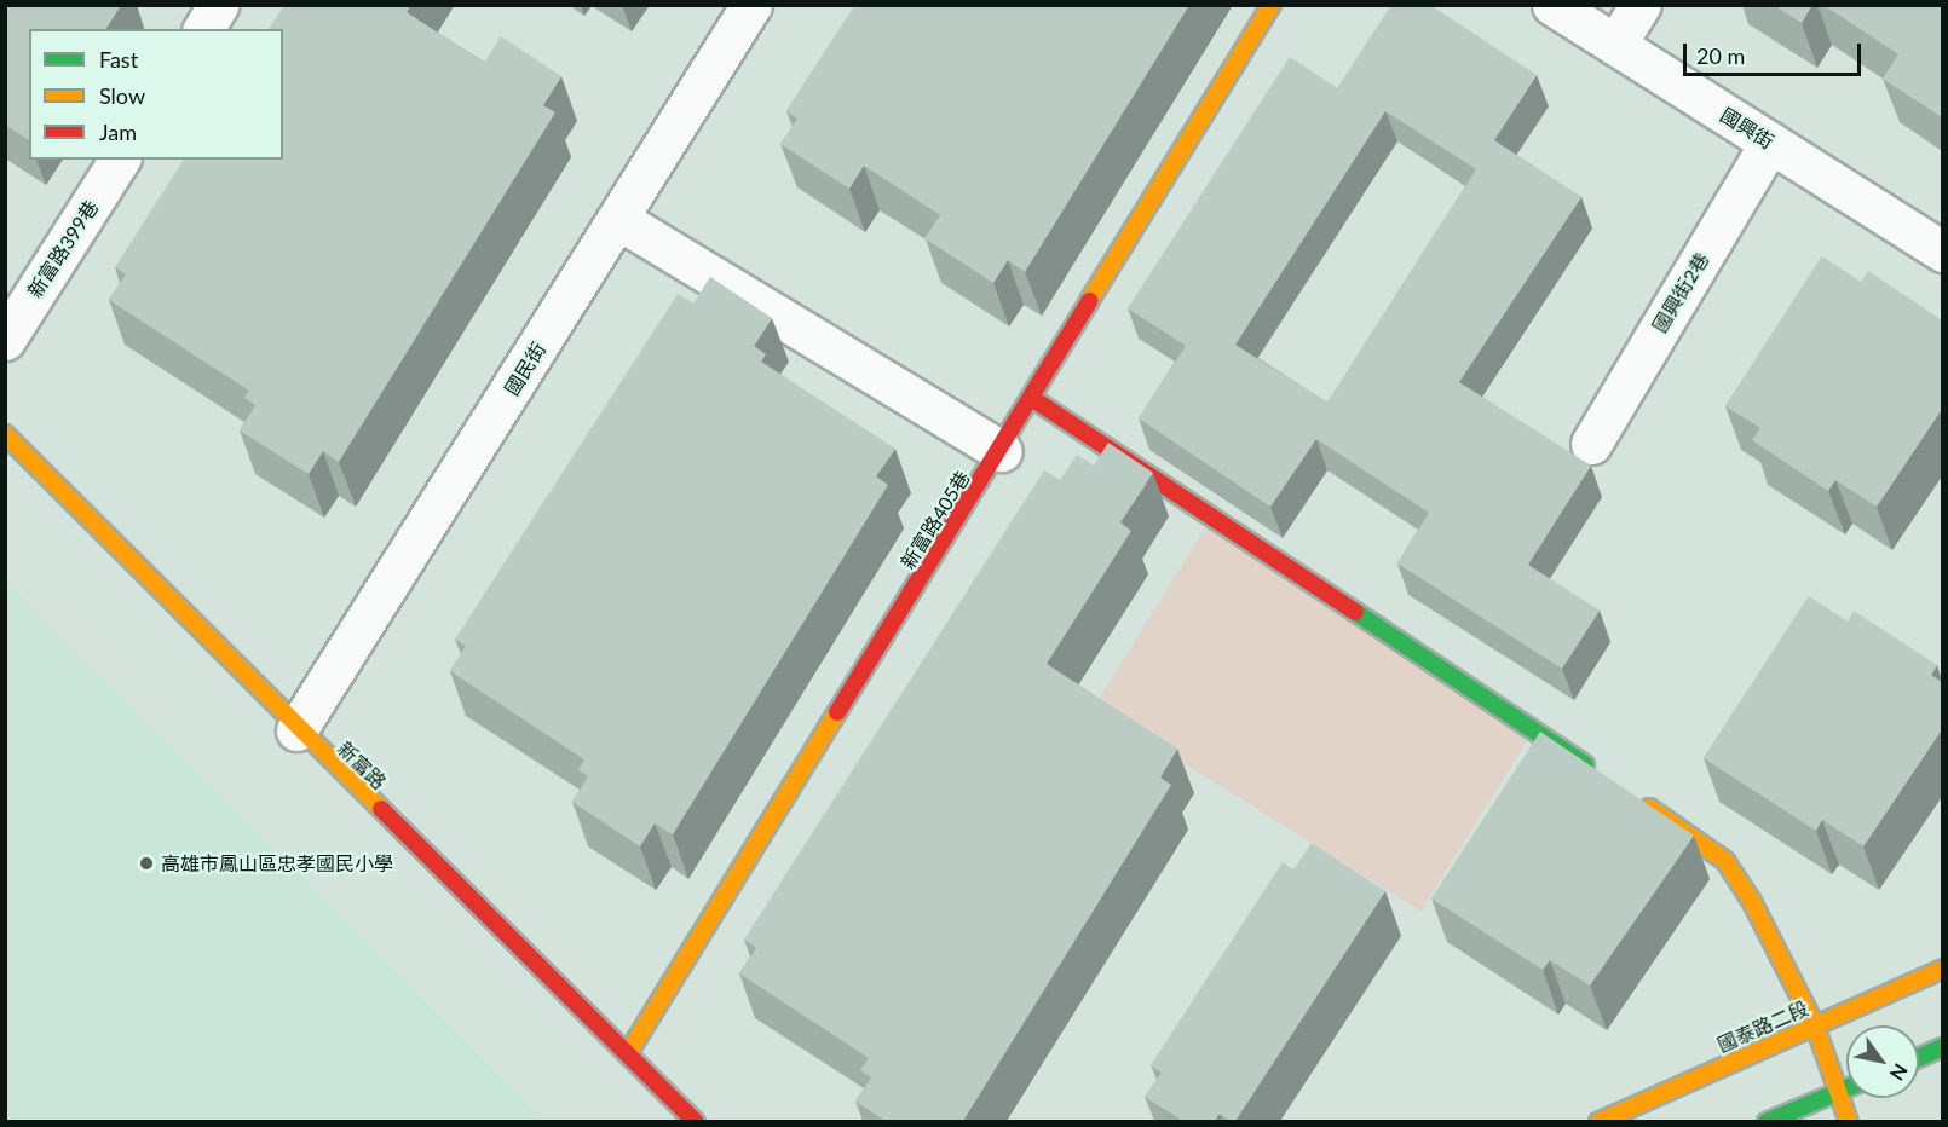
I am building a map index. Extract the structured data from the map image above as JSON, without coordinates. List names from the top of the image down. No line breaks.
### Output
{"streets":{"street":["國興街","新富路399巷","國興街2巷","國民街","新富路405巷","新富路","國泰路二段"]},"crossings":[["國興街","國興街2巷"],["國民街","新富路"],["新富路405巷","新富路"]],"places":["高雄市鳳山區忠孝國民小學"],"legend":["Fast","Slow","Jam"],"scale_bar":"20 m","north":"bottom right"}
